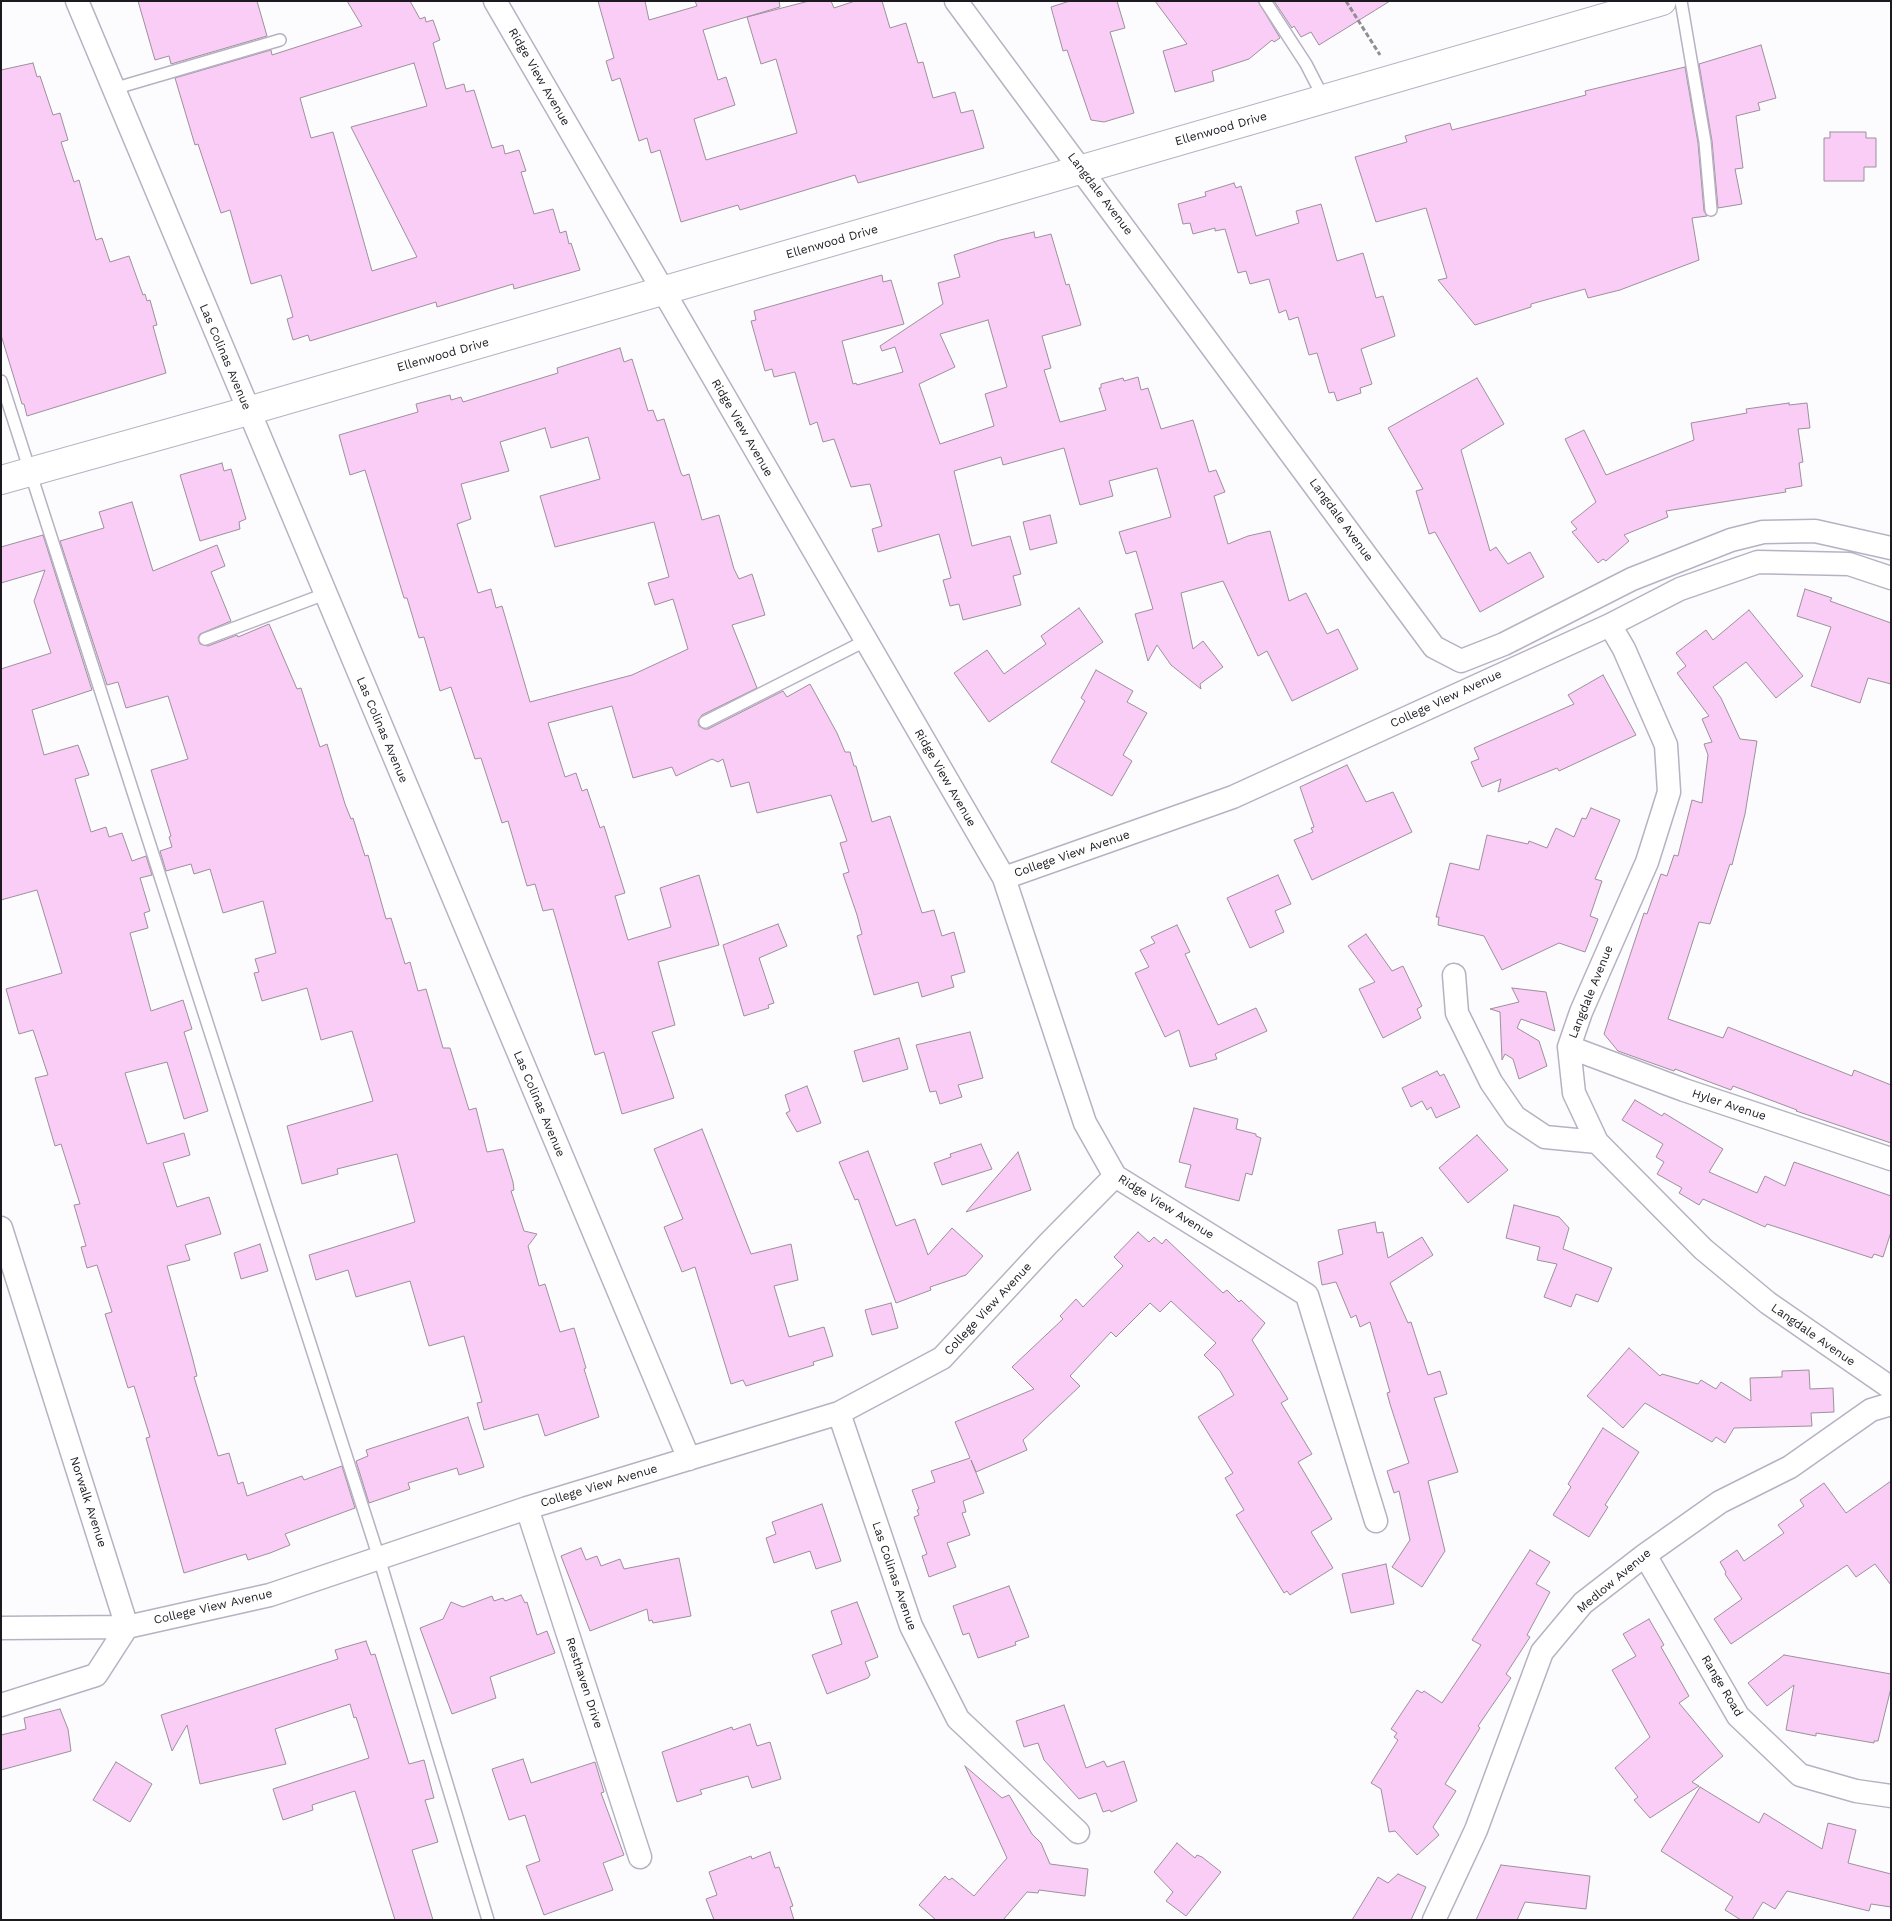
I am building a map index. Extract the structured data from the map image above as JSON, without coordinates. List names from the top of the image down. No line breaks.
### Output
{"streets":{"street":["Ridge View Avenue","Ellenwood Drive","Langdale Avenue","Las Colinas Avenue","College View Avenue","Hyler Avenue","Norwalk Avenue","Medlow Avenue","Resthaven Drive","Range Road"]},"crossings":[["Ridge View Avenue","Ellenwood Drive"],["Ridge View Avenue","College View Avenue"],["Ellenwood Drive","Langdale Avenue"],["Ellenwood Drive","Las Colinas Avenue"],["Langdale Avenue","College View Avenue"],["Langdale Avenue","Hyler Avenue"],["Las Colinas Avenue","College View Avenue"],["College View Avenue","Norwalk Avenue"],["College View Avenue","Resthaven Drive"],["Medlow Avenue","Range Road"]]}
